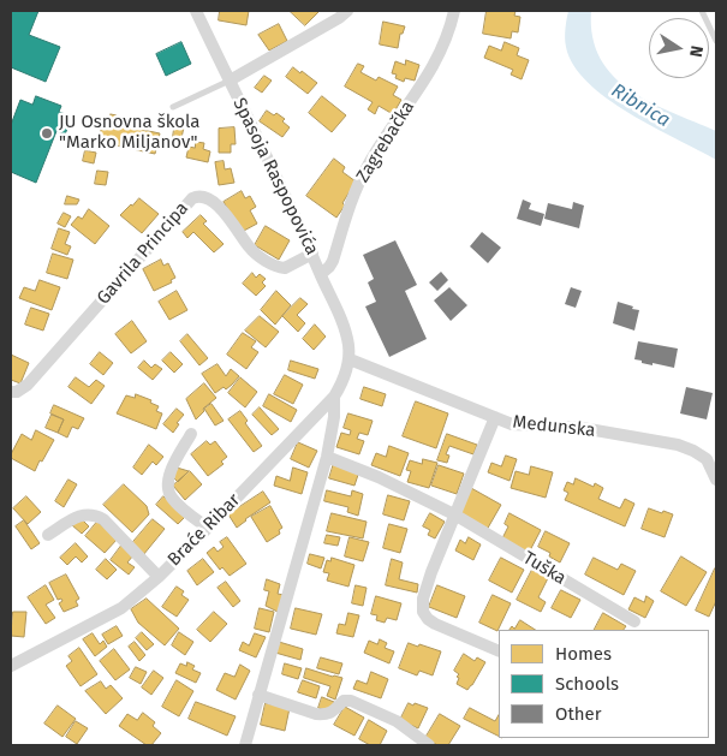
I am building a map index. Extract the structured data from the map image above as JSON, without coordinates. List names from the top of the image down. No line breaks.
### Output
{"streets":{"street":["Zagrebačka","Spasoja Raspopovića","Gavrila Principa","Medunska","Braće Ribar","Tuška"]},"crossings":[["Zagrebačka","Spasoja Raspopovića"],["Spasoja Raspopovića","Gavrila Principa"],["Spasoja Raspopovića","Braće Ribar"],["Medunska","Braće Ribar"]],"water":["Ribnica"],"places":["JU Osnovna škola \"Marko Miljanov\""],"legend":["Homes","Schools","Other"],"north":"right"}
